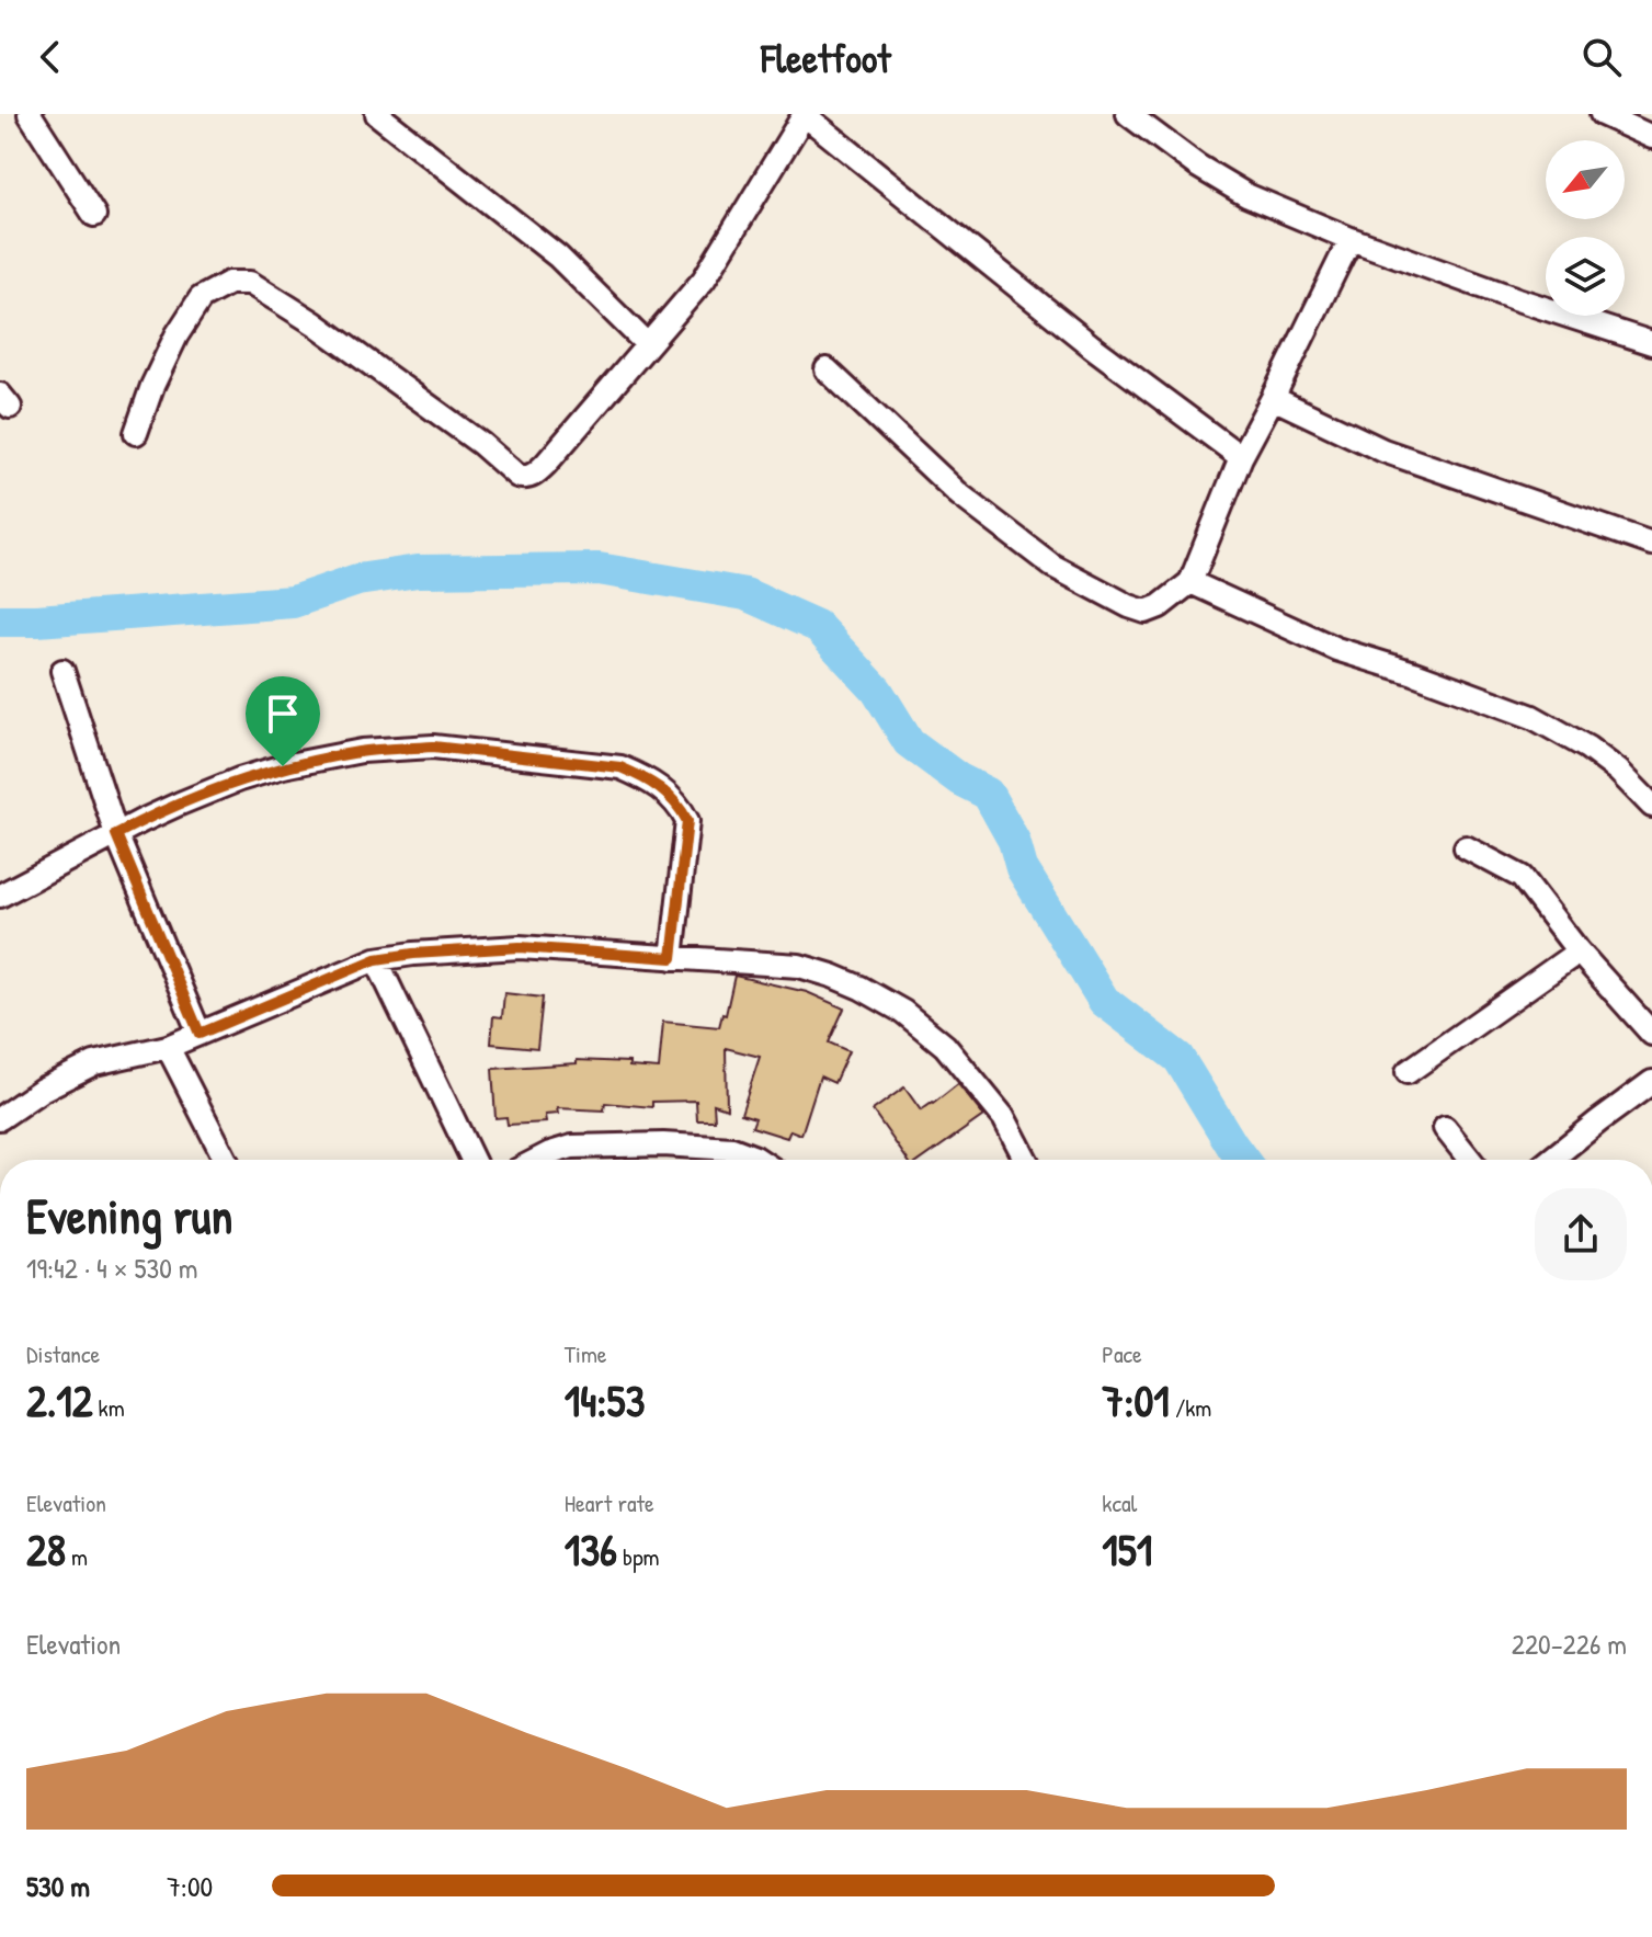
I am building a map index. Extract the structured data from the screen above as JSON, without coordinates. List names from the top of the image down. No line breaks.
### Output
{"north":"bottom left","page":{"header":"Fleetfoot","heading":["Evening run","19:42 · 4 × 530 m"],"stats":[["Distance","2.12 km"],["Time","14:53"],["Pace","7:01 /km"],["Elevation","28 m"],["Heart rate","136 bpm"],["kcal","151"]],"chart":["Elevation","220–226 m"],"list":[{"name":"530 m","note":"7:00"}]}}
